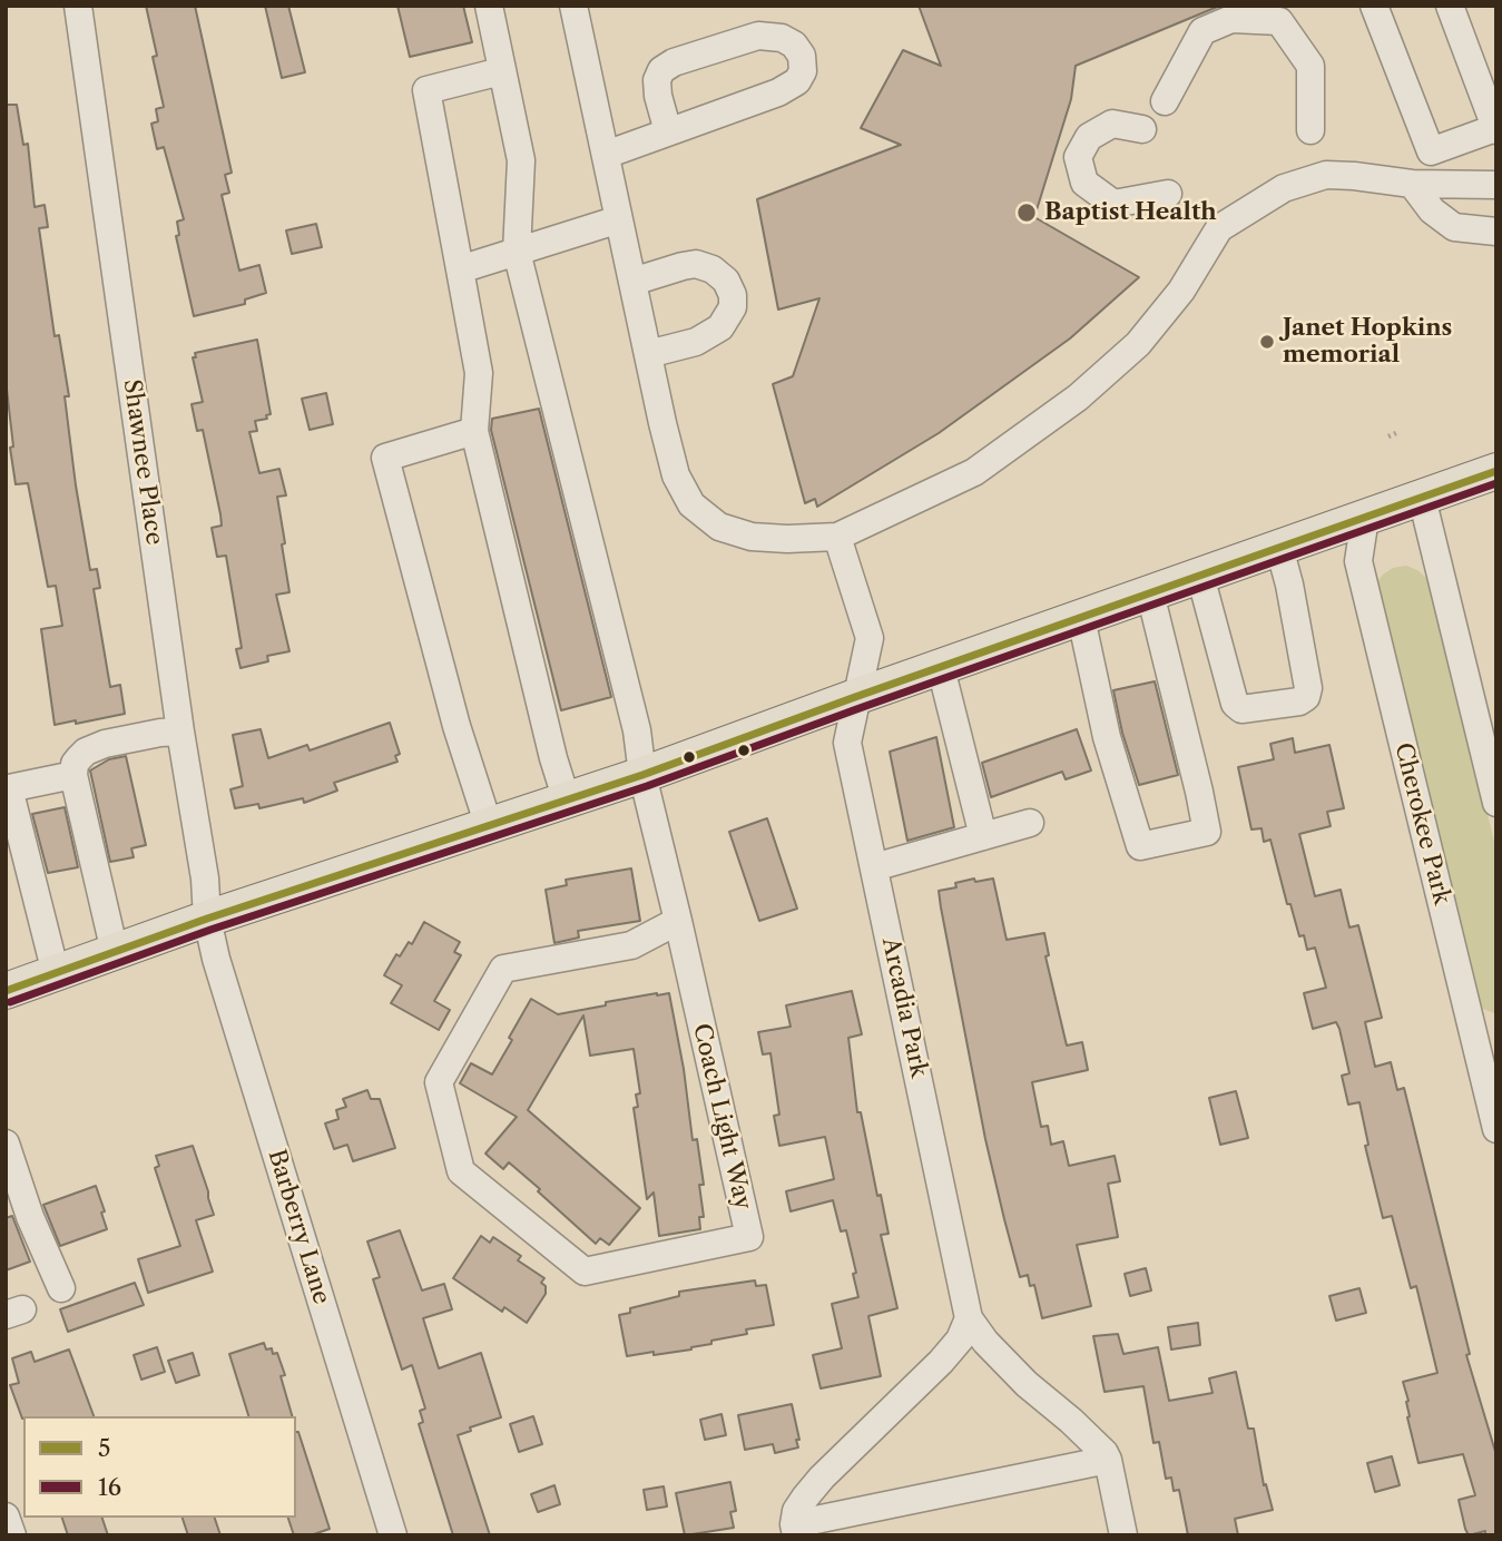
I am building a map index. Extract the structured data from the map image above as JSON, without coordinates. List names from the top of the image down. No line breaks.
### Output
{"streets":{"street":["Shawnee Place","Cherokee Park","Arcadia Park","Coach Light Way","Barberry Lane"]},"crossings":[["Shawnee Place","Barberry Lane"]],"places":["Baptist Health","Janet Hopkins memorial"],"lines":["transit line 5","transit line 16"],"legend":["5","16"]}
